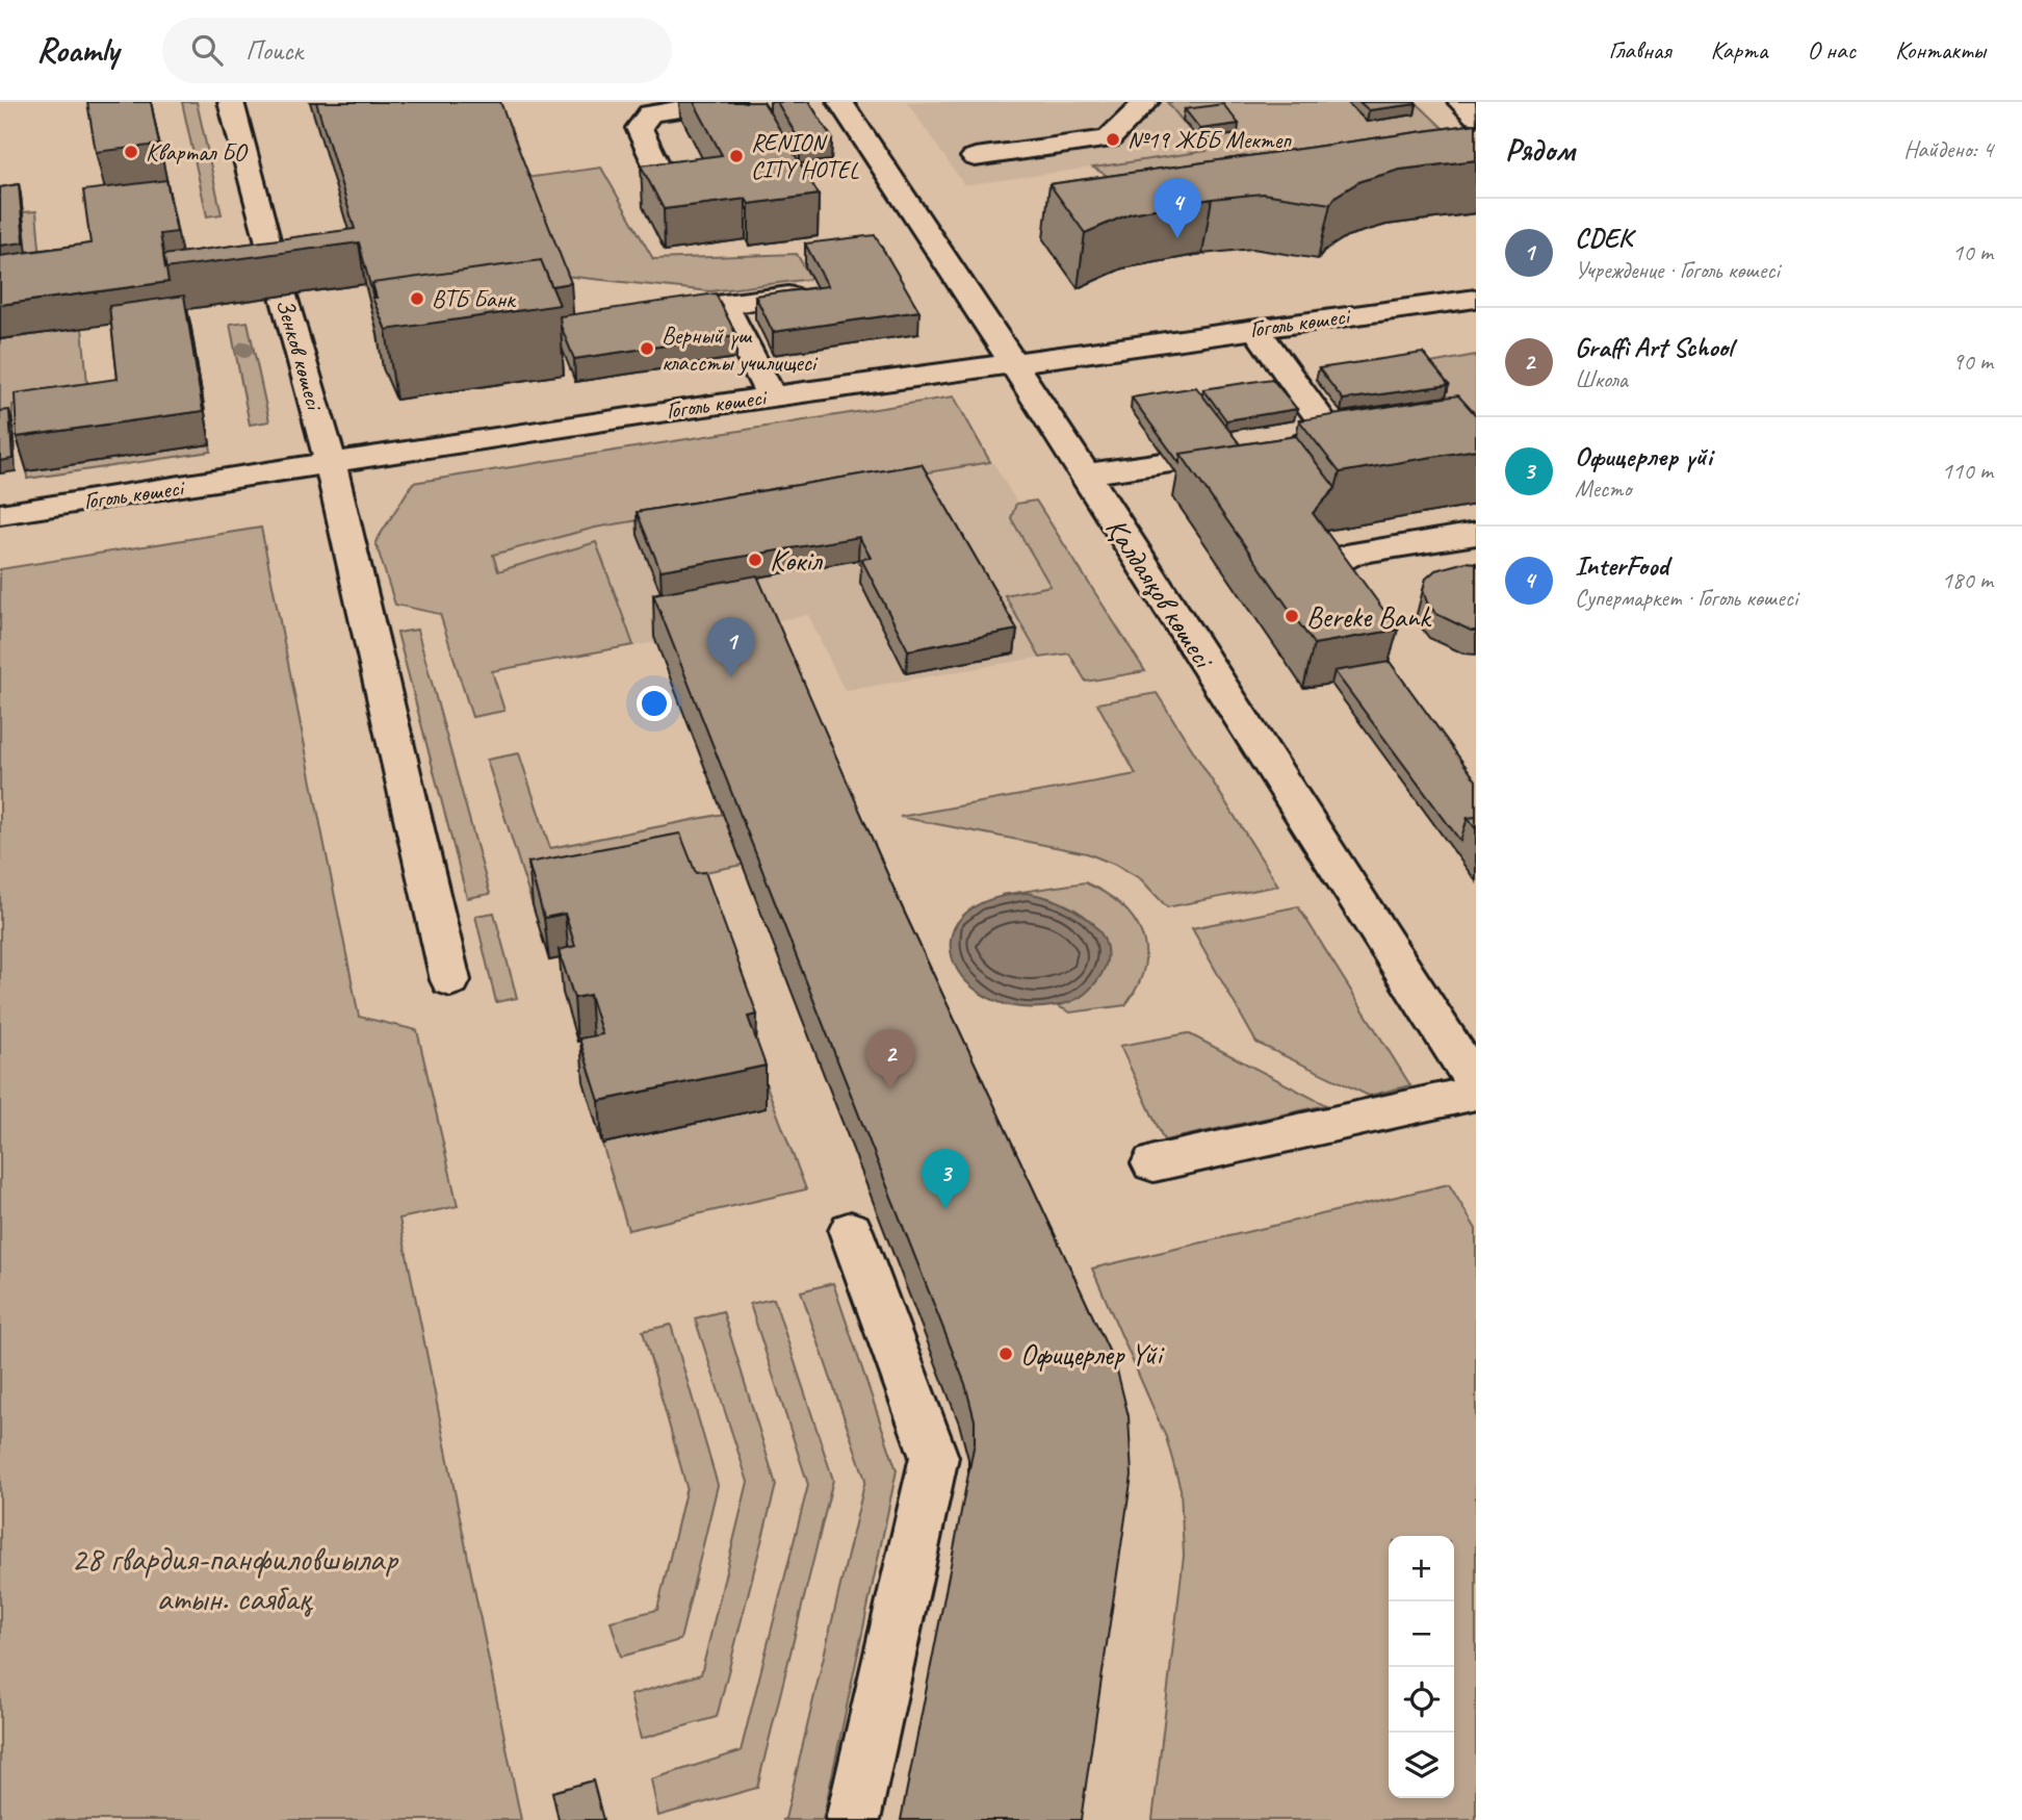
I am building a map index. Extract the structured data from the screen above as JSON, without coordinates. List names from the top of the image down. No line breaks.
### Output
{"streets":{"street":["Гоголь көшесі","Зенков көшесі","Қалдаяқов көшесі"]},"crossings":[["Гоголь көшесі","Зенков көшесі"],["Гоголь көшесі","Қалдаяқов көшесі"]],"parks":["28 гвардия-панфиловшылар атын. саябақ"],"places":["№19 ЖББ Мектеп","Квартал БО","RENION CITY HOTEL","ВТБ Банк","Верный үш классты училищесі","Көкіл","Bereke Bank","Офицерлер Үйі"],"page":{"header":"Roamly","search":"Поиск","nav":["Главная","Карта","О нас","Контакты"],"heading":["Рядом","Найдено: 4"],"pins":["4","1","2","3"],"list":[{"mark":"1","name":"CDEK","note":"Учреждение · Гоголь көшесі","value":"10 m"},{"mark":"2","name":"Graffi Art School","note":"Школа","value":"90 m"},{"mark":"3","name":"Офицерлер үйі","note":"Место","value":"110 m"},{"mark":"4","name":"InterFood","note":"Супермаркет · Гоголь көшесі","value":"180 m"}],"map_buttons":["+","−"]}}
